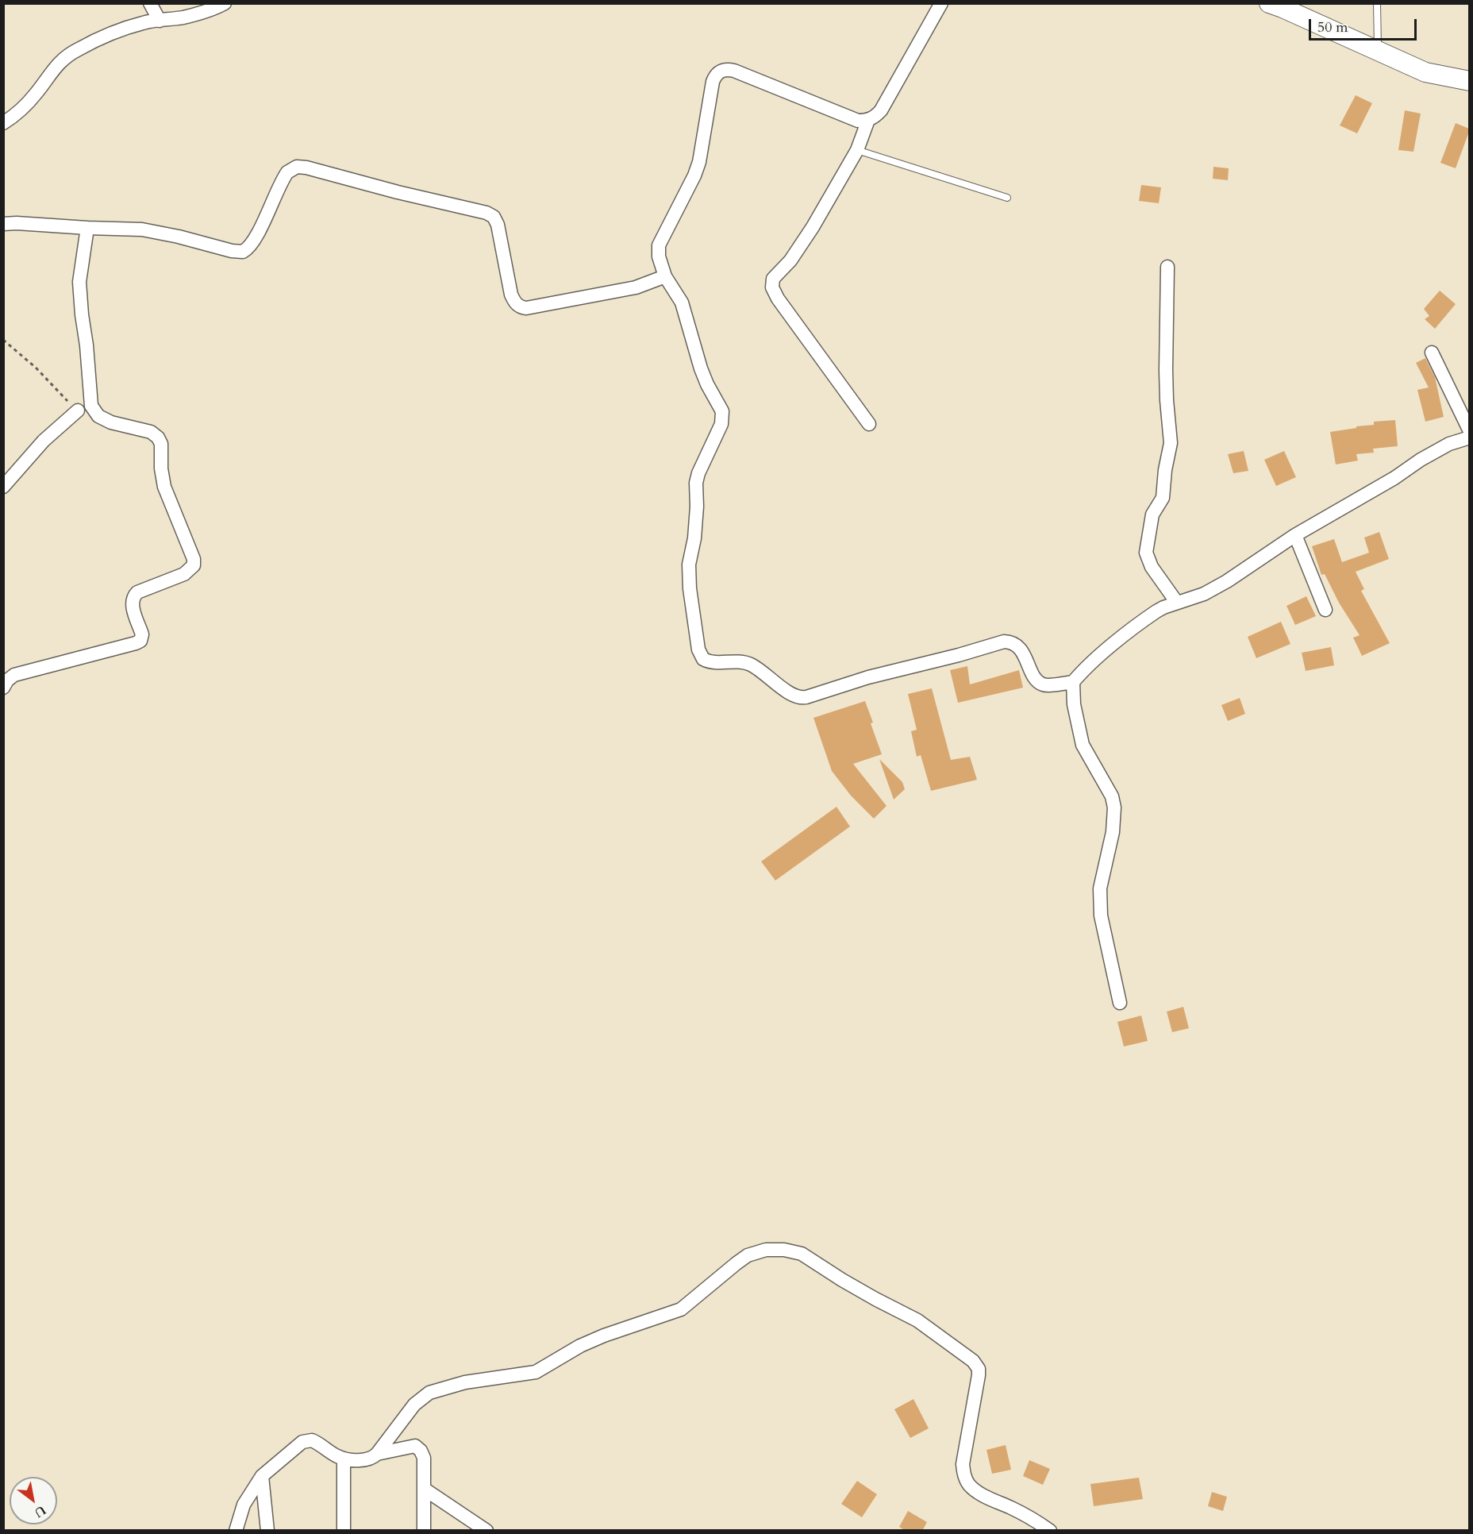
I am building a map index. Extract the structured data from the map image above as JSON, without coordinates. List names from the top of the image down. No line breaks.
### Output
{"scale_bar":"50 m","north":"bottom right"}
